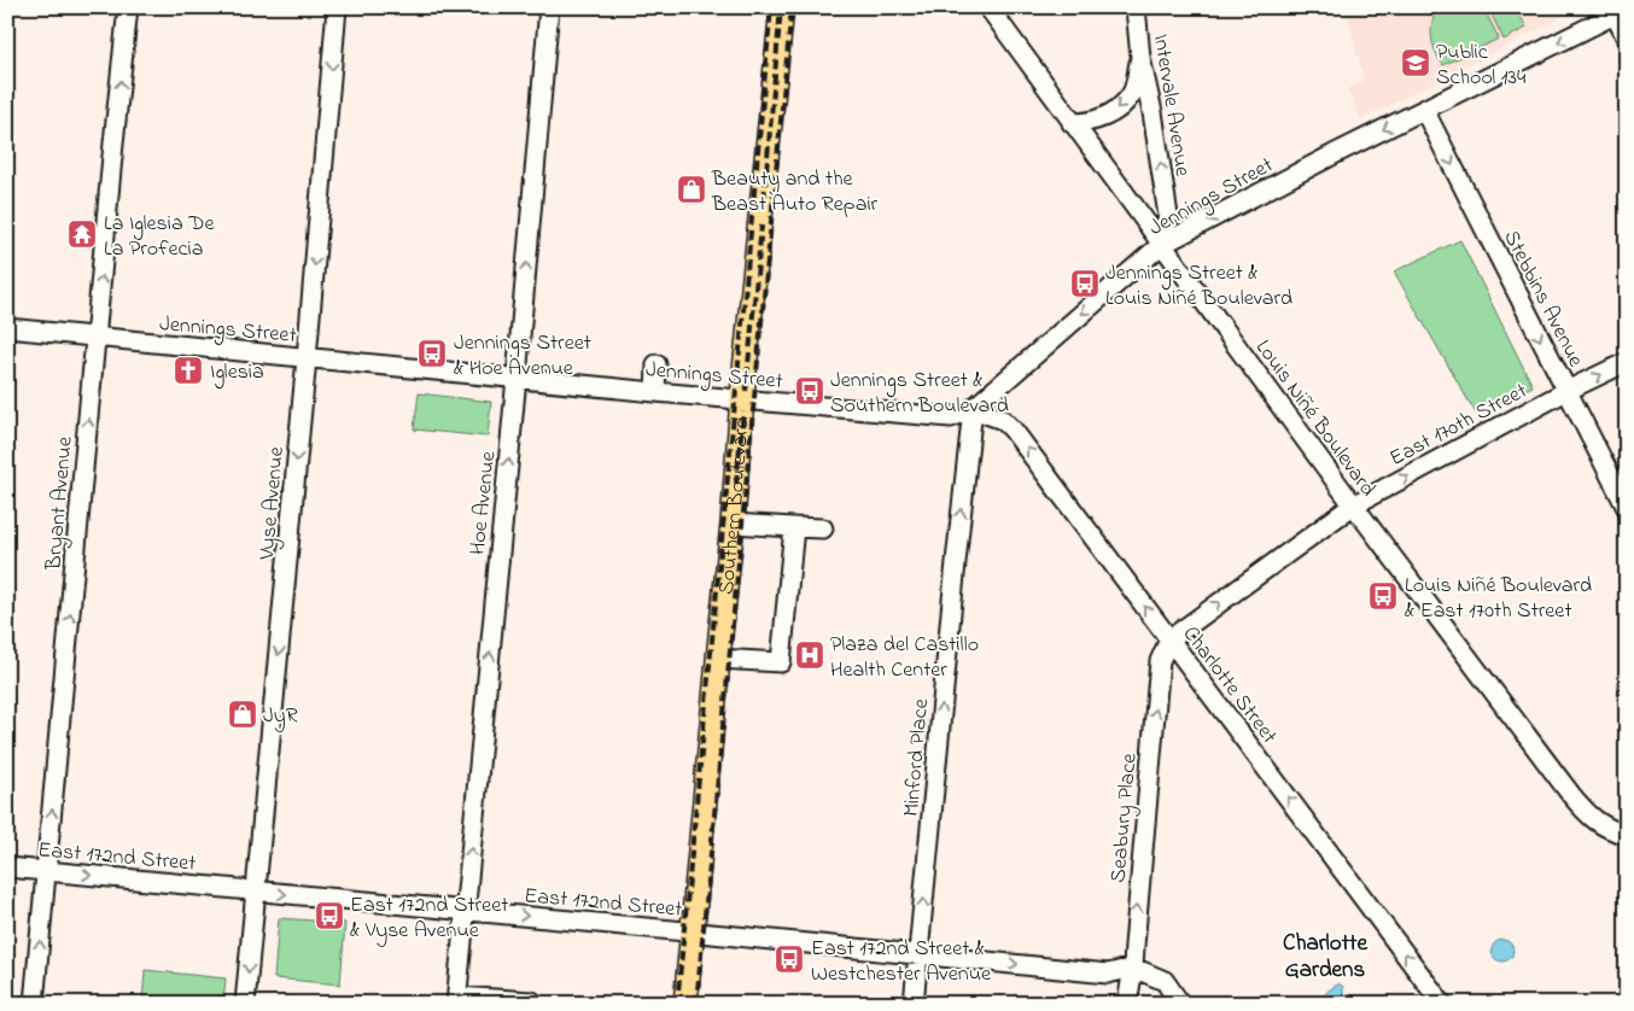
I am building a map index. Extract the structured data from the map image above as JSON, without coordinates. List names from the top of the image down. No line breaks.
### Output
{"streets":{"main road":["Southern Boulevard"],"street":["Intervale Avenue","Jennings Street","Stebbins Avenue","Louis Niñé Boulevard","East 170th Street","Bryant Avenue","Vyse Avenue","Hoe Avenue","Charlotte Street","Minford Place","Seabury Place","East 172nd Street"]},"crossings":[["Intervale Avenue","Jennings Street"],["Intervale Avenue","Louis Niñé Boulevard"],["Jennings Street","Stebbins Avenue"],["Jennings Street","Louis Niñé Boulevard"],["Jennings Street","Bryant Avenue"],["Jennings Street","Vyse Avenue"],["Jennings Street","Hoe Avenue"],["Jennings Street","Southern Boulevard"],["Jennings Street","Charlotte Street"],["Jennings Street","Minford Place"],["Stebbins Avenue","East 170th Street"],["Louis Niñé Boulevard","East 170th Street"],["East 170th Street","Charlotte Street"],["East 170th Street","Seabury Place"],["Bryant Avenue","East 172nd Street"],["Vyse Avenue","East 172nd Street"],["Hoe Avenue","East 172nd Street"],["Southern Boulevard","East 172nd Street"],["Charlotte Street","Minford Place"],["Charlotte Street","Seabury Place"],["Minford Place","East 172nd Street"],["Seabury Place","East 172nd Street"]],"one_way":["Intervale Avenue","Jennings Street","Stebbins Avenue","East 170th Street","Bryant Avenue","Vyse Avenue","Hoe Avenue","Charlotte Street","Minford Place","Seabury Place","East 172nd Street"],"districts":["Charlotte Gardens"],"places":{"school or university":["Public School 134"],"shop":["Beauty and the Beast Auto Repair","JyR"],"temple":["La Iglesia De La Profecia"],"bus stop":["Jennings Street & Louis Niñé Boulevard","Jennings Street & Hoe Avenue","Jennings Street & Southern Boulevard","Louis Niñé Boulevard & East 170th Street","East 172nd Street & Vyse Avenue","East 172nd Street & Westchester Avenue"],"church":["Iglesia"],"hospital":["Plaza del Castillo Health Center"]}}
